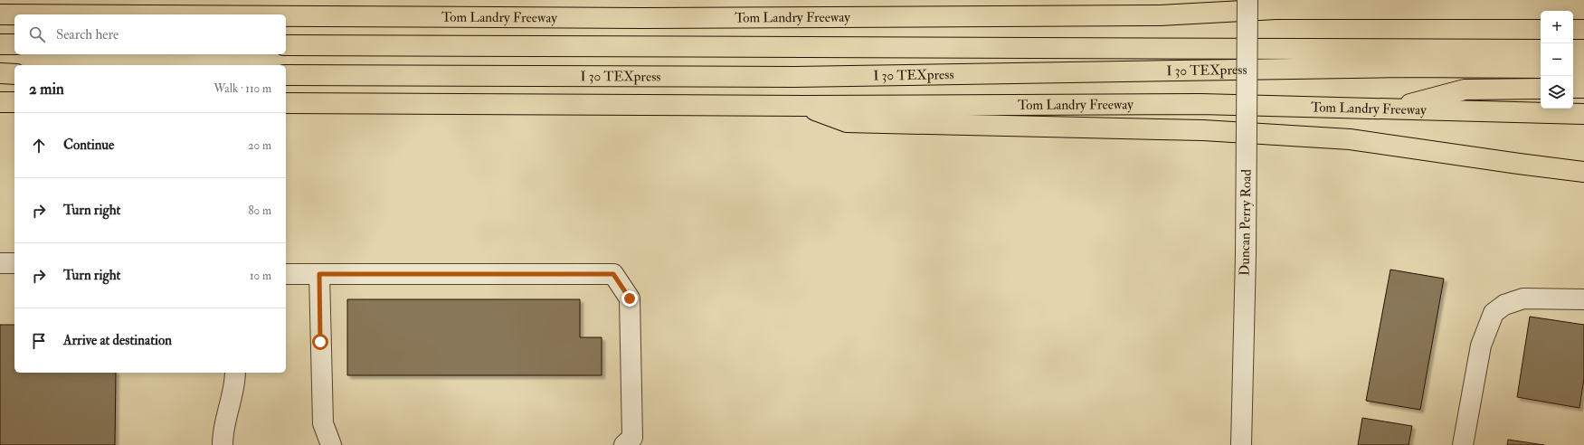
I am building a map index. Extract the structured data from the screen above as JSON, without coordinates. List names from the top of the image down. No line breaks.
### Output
{"streets":{"highway":["Tom Landry Freeway","I 30 TEXpress"],"street":["Duncan Perry Road"]},"page":{"map_buttons":["+","−"],"search":"Search here","heading":["2 min","Walk · 110 m"],"list":[["Continue","20 m"],["Turn right","80 m"],["Turn right","10 m"],"Arrive at destination"]}}
